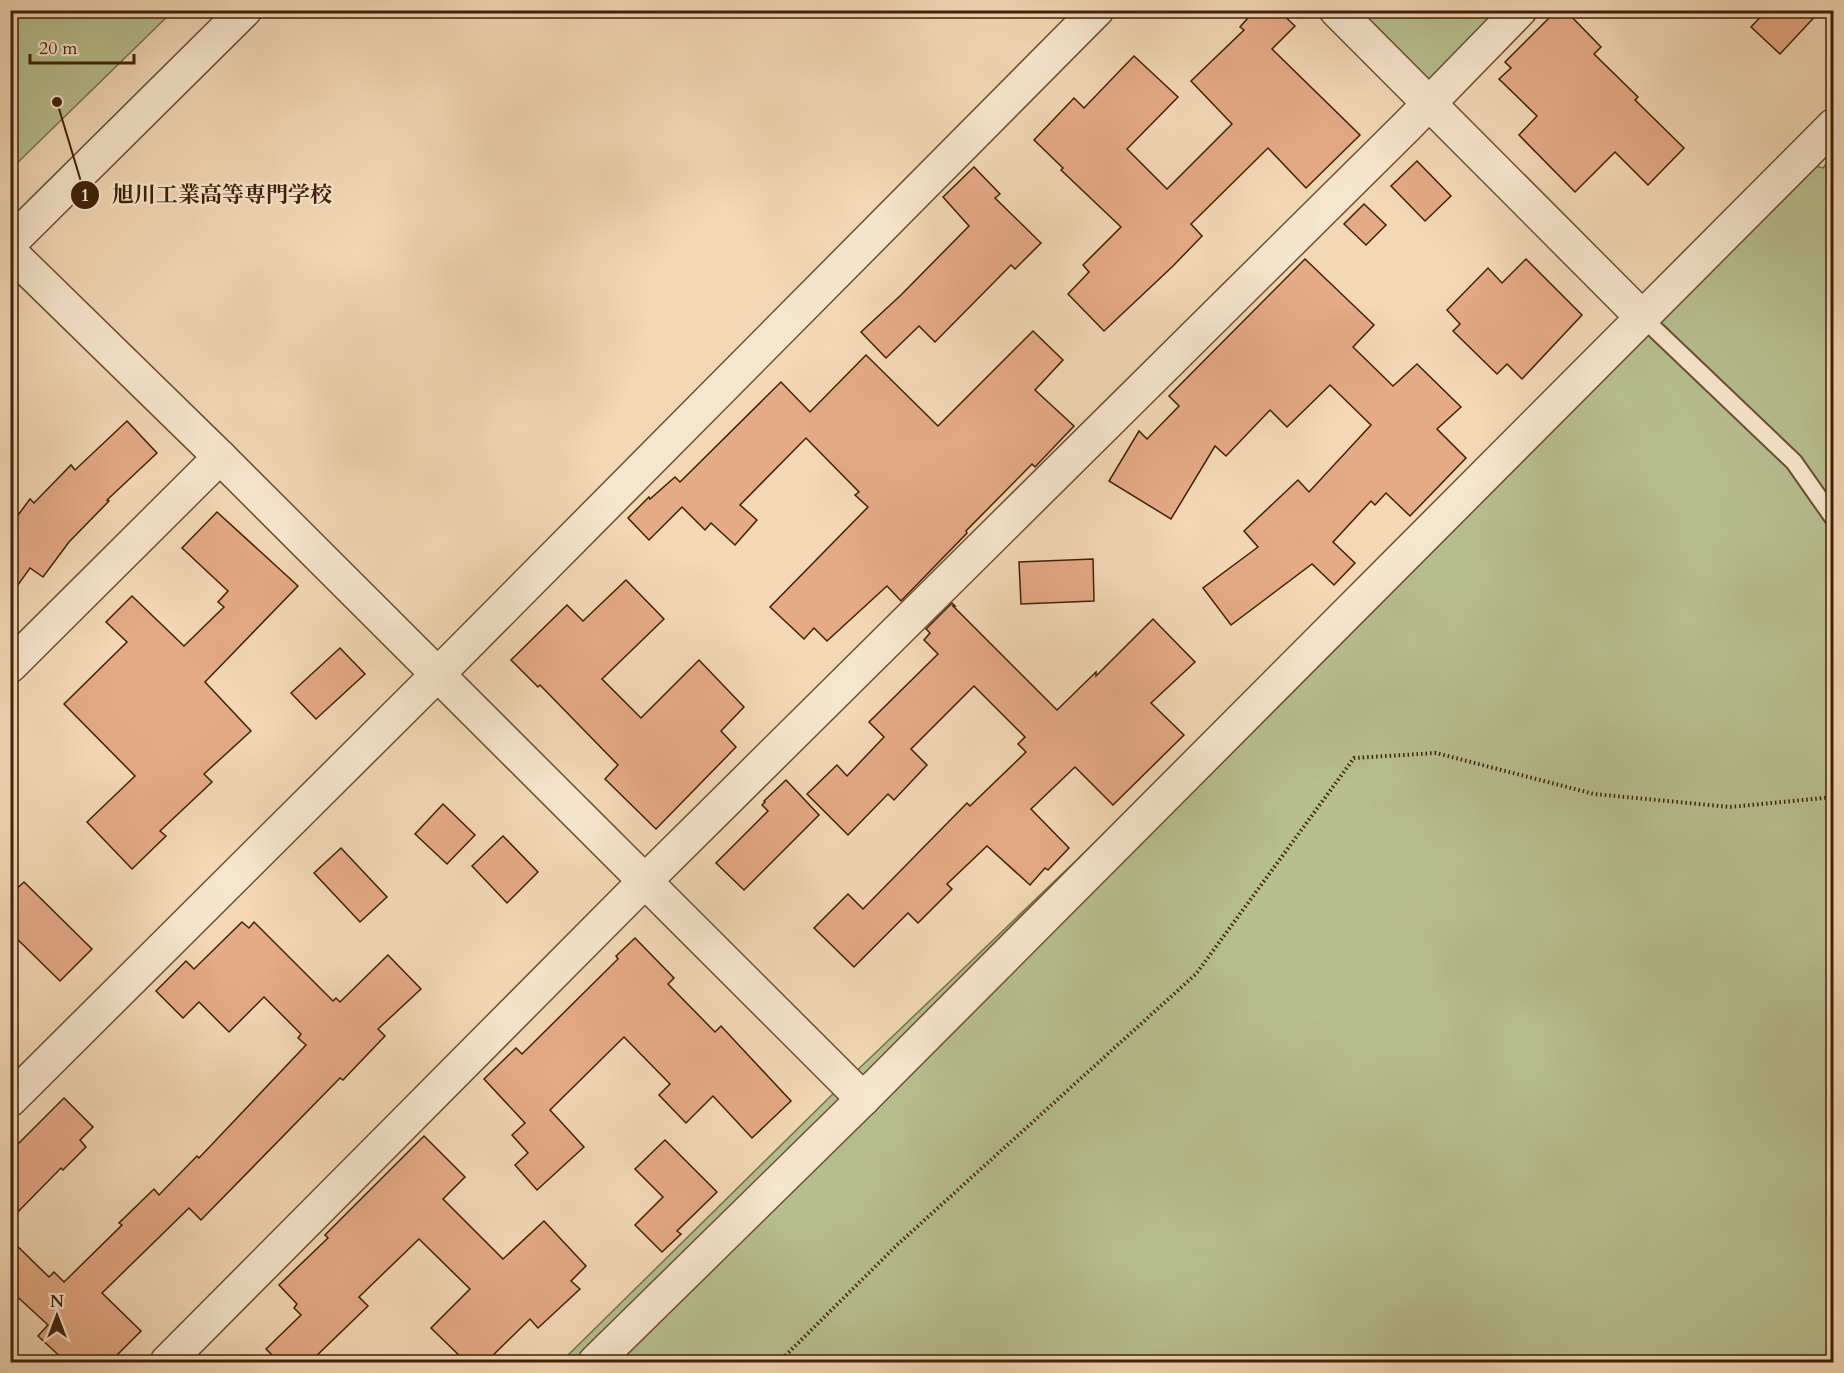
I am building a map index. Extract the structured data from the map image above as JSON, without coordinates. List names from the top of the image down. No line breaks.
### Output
{"places":["旭川工業高等専門学校"],"scale_bar":"20 m","north":"top"}
